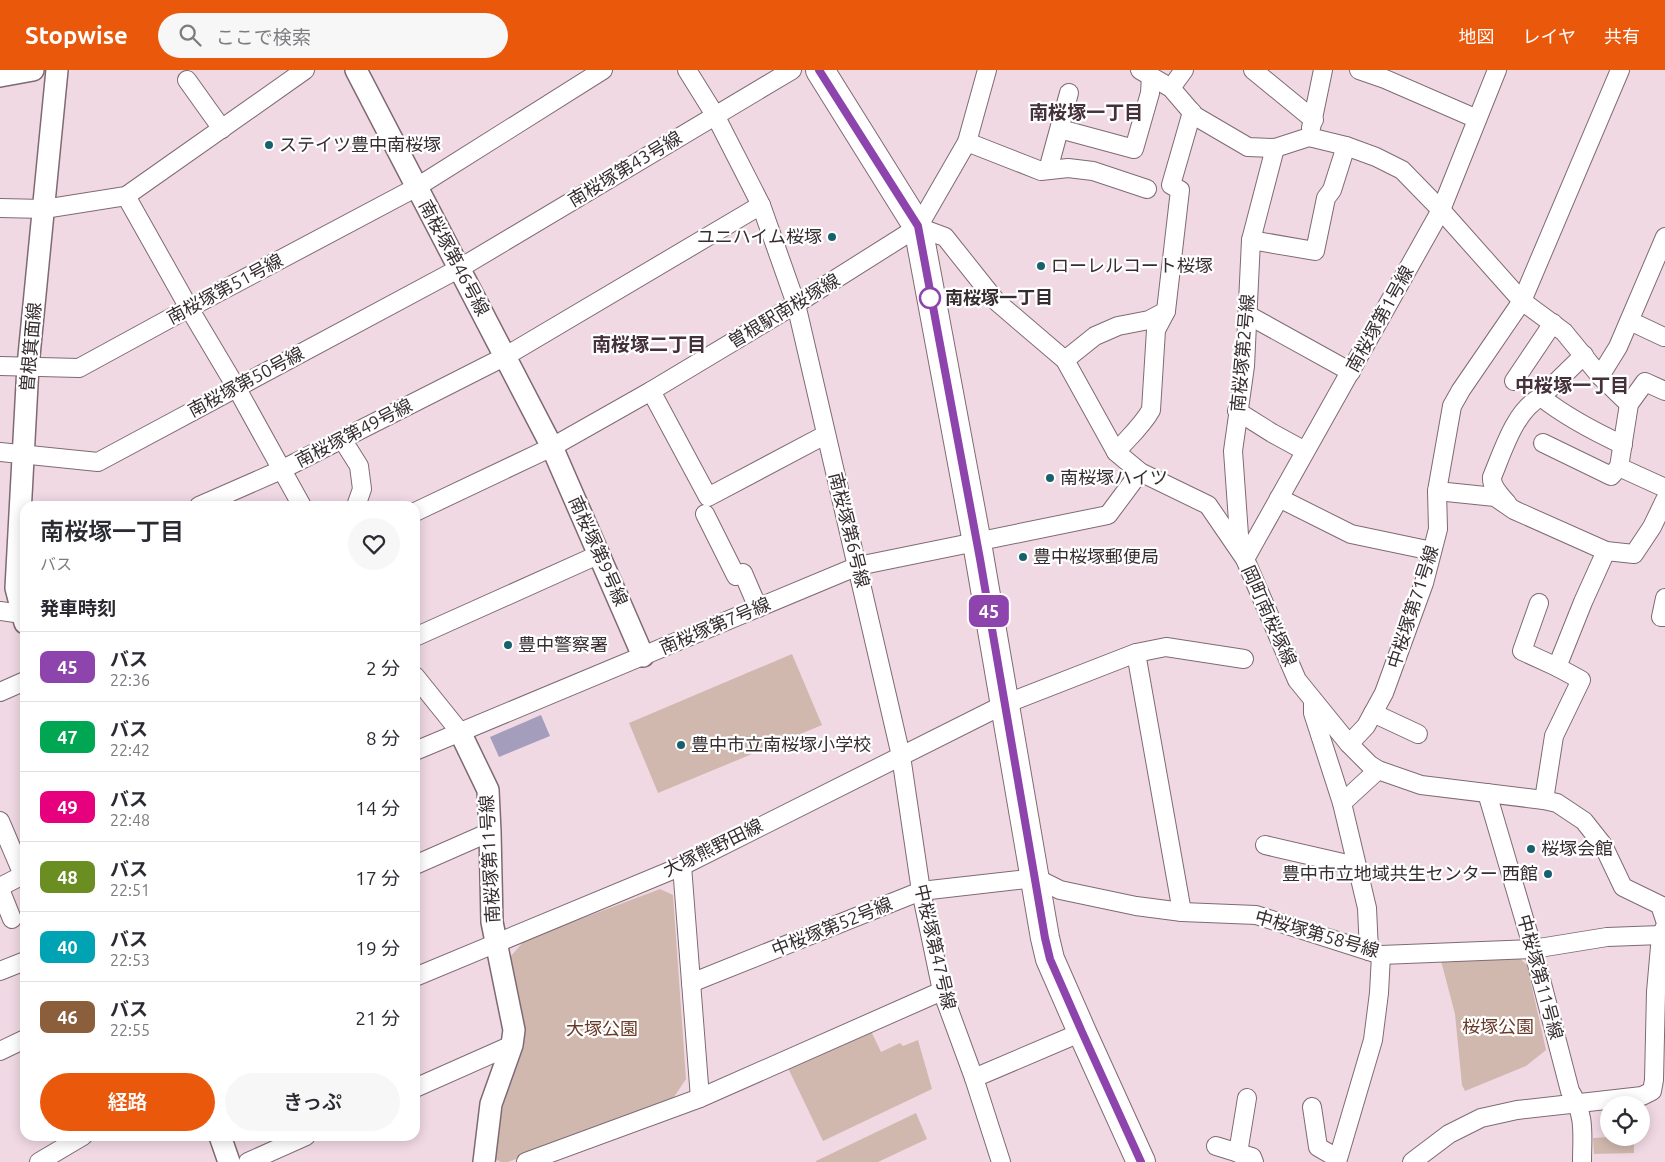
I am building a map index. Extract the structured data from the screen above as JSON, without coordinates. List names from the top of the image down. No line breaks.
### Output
{"streets":{"street":["南桜塚第43号線","南桜塚第46号線","南桜塚第51号線","曽根駅南桜塚線","南桜塚第1号線","曽根箕面線","南桜塚第2号線","南桜塚第50号線","南桜塚第49号線","南桜塚第6号線","南桜塚第9号線","中桜塚第71号線","岡町南桜塚線","南桜塚第7号線","大塚熊野田線","南桜塚第11号線","中桜塚第52号線","中桜塚第58号線","中桜塚第47号線","中桜塚第11号線"]},"crossings":[["南桜塚第43号線","南桜塚第46号線"],["南桜塚第43号線","南桜塚第50号線"],["南桜塚第43号線","南桜塚第6号線"],["南桜塚第46号線","南桜塚第51号線"],["南桜塚第46号線","曽根駅南桜塚線"],["南桜塚第46号線","南桜塚第50号線"],["南桜塚第46号線","南桜塚第49号線"],["南桜塚第46号線","南桜塚第9号線"],["南桜塚第51号線","曽根箕面線"],["曽根駅南桜塚線","南桜塚第6号線"],["曽根駅南桜塚線","南桜塚第9号線"],["曽根駅南桜塚線","岡町南桜塚線"],["南桜塚第1号線","南桜塚第2号線"],["南桜塚第1号線","岡町南桜塚線"],["曽根箕面線","南桜塚第50号線"],["南桜塚第2号線","岡町南桜塚線"],["南桜塚第49号線","南桜塚第6号線"],["南桜塚第6号線","南桜塚第7号線"],["南桜塚第6号線","大塚熊野田線"],["南桜塚第6号線","中桜塚第47号線"],["南桜塚第9号線","南桜塚第7号線"],["中桜塚第71号線","岡町南桜塚線"],["岡町南桜塚線","南桜塚第7号線"],["岡町南桜塚線","中桜塚第58号線"],["岡町南桜塚線","中桜塚第11号線"],["南桜塚第7号線","南桜塚第11号線"],["大塚熊野田線","南桜塚第11号線"],["大塚熊野田線","中桜塚第47号線"],["中桜塚第52号線","中桜塚第58号線"],["中桜塚第52号線","中桜塚第47号線"],["中桜塚第58号線","中桜塚第11号線"]],"districts":["南桜塚一丁目","南桜塚二丁目","中桜塚一丁目"],"parks":["桜塚公園","大塚公園"],"places":["ステイツ豊中南桜塚","ユニハイム桜塚","ローレルコート桜塚","南桜塚一丁目","南桜塚ハイツ","豊中桜塚郵便局","豊中警察署","豊中市立南桜塚小学校","桜塚会館","豊中市立地域共生センター 西館"],"lines":["bus line 45"],"page":{"header":"Stopwise","search":"ここで検索","nav":["地図","レイヤ","共有"],"on_map":"45","heading":[["南桜塚一丁目","バス"],"発車時刻"],"list":[{"mark":"45","name":"バス","note":"22:36","value":"2 分"},{"mark":"47","name":"バス","note":"22:42","value":"8 分"},{"mark":"49","name":"バス","note":"22:48","value":"14 分"},{"mark":"48","name":"バス","note":"22:51","value":"17 分"},{"mark":"40","name":"バス","note":"22:53","value":"19 分"},{"mark":"46","name":"バス","note":"22:55","value":"21 分"}],"buttons":["経路","きっぷ"]}}
